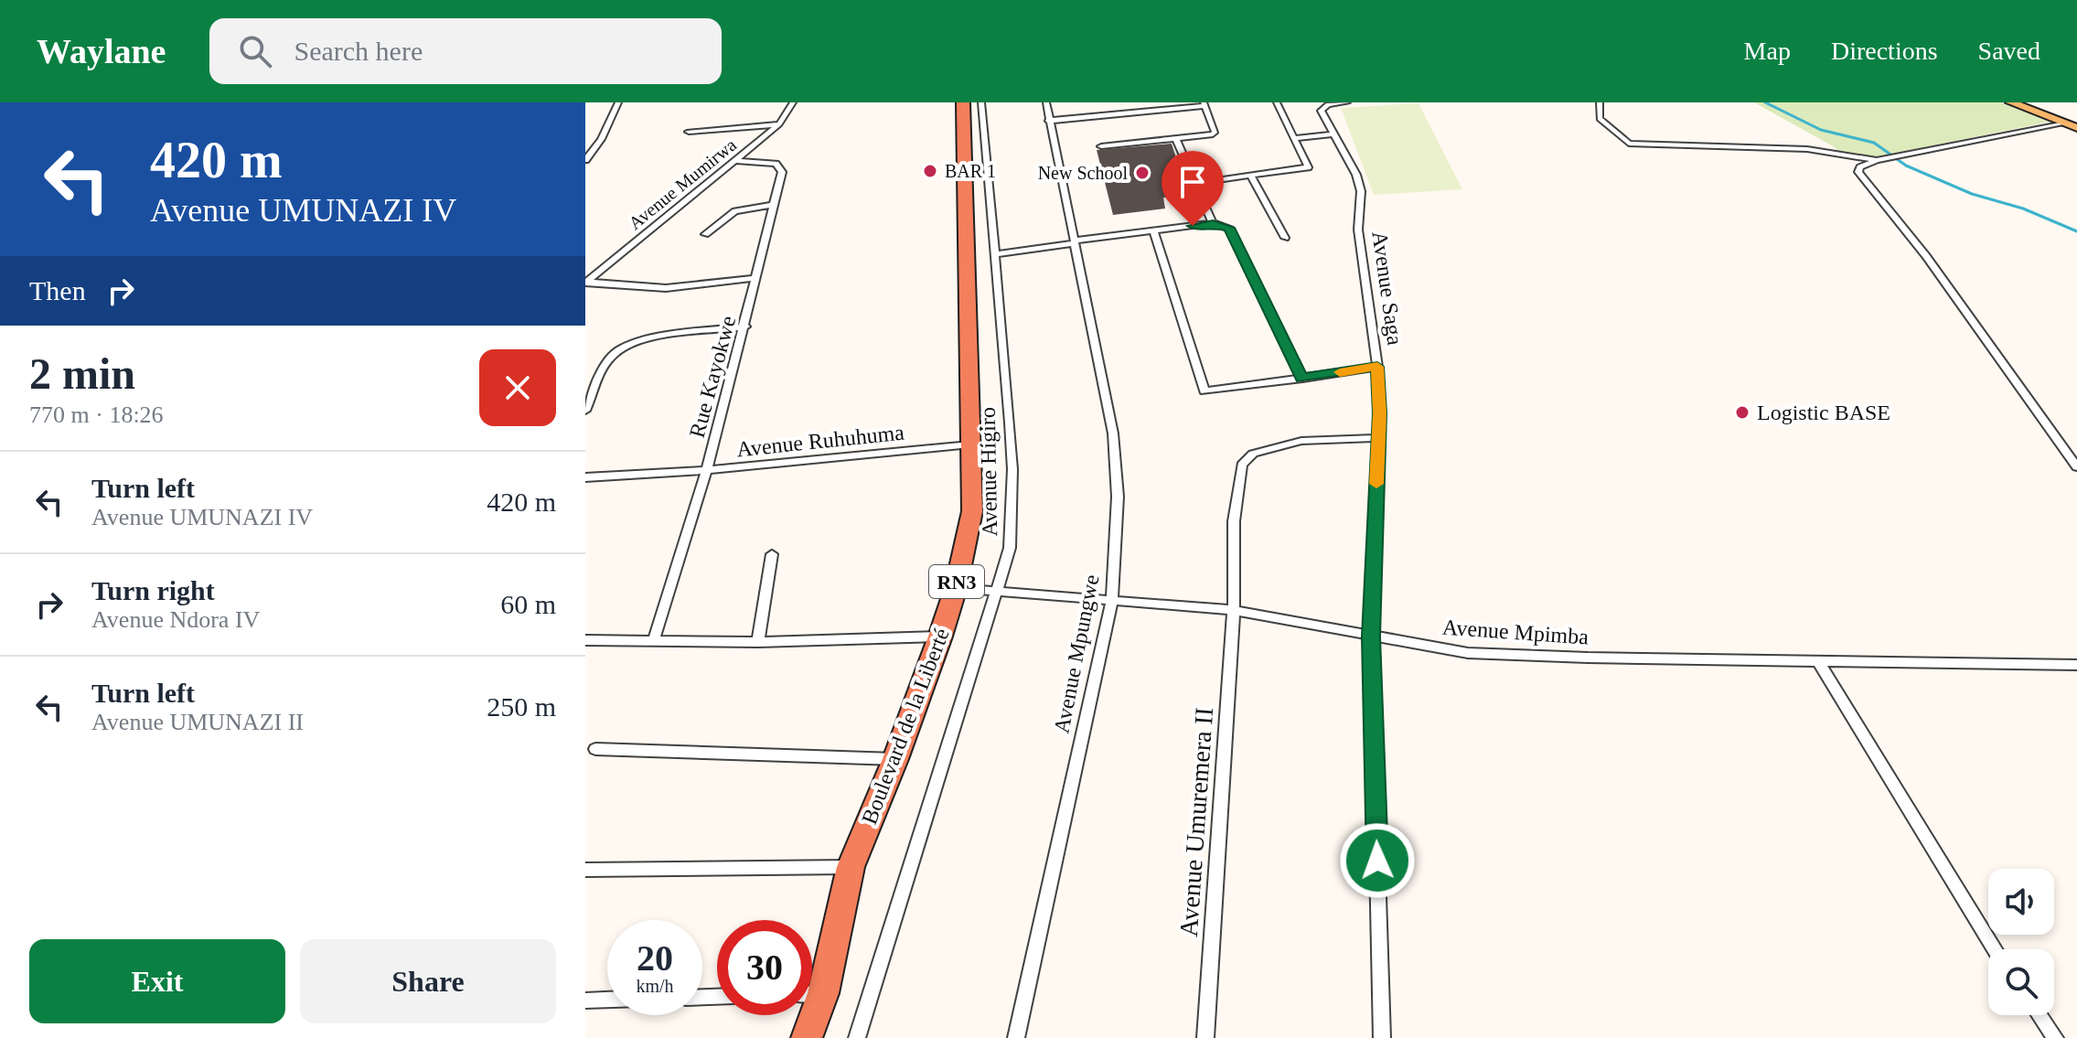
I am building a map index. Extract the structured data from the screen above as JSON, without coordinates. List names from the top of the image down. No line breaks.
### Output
{"streets":{"highway":["RN3","Boulevard de la Liberté"],"street":["Avenue Mumirwa","Avenue Saga","Rue Kayokwe","Avenue Ruhuhuma","Avenue Higiro","Avenue Mpimba","Avenue Mpungwe","Avenue Umuremera II"]},"crossings":[["Avenue Mumirwa","Rue Kayokwe"],["Avenue Saga","Avenue Mpimba"],["Avenue Saga","Avenue Umuremera II"],["Rue Kayokwe","Avenue Ruhuhuma"],["Avenue Ruhuhuma","Boulevard de la Liberté"],["Avenue Higiro","Avenue Mpimba"],["Avenue Mpimba","Avenue Mpungwe"],["Avenue Mpimba","Boulevard de la Liberté"],["Avenue Mpimba","Avenue Umuremera II"]],"places":["BAR 1","New School","Logistic BASE"],"page":{"header":"Waylane","search":"Search here","nav":["Map","Directions","Saved"],"turn":["420 m","Avenue UMUNAZI IV"],"then":"Then","heading":["2 min","770 m · 18:26"],"list":[{"name":"Turn left","note":"Avenue UMUNAZI IV","value":"420 m"},{"name":"Turn right","note":"Avenue Ndora IV","value":"60 m"},{"name":"Turn left","note":"Avenue UMUNAZI II","value":"250 m"}],"speed":"20 km/h","limit":"30","buttons":["Exit","Share"]}}
